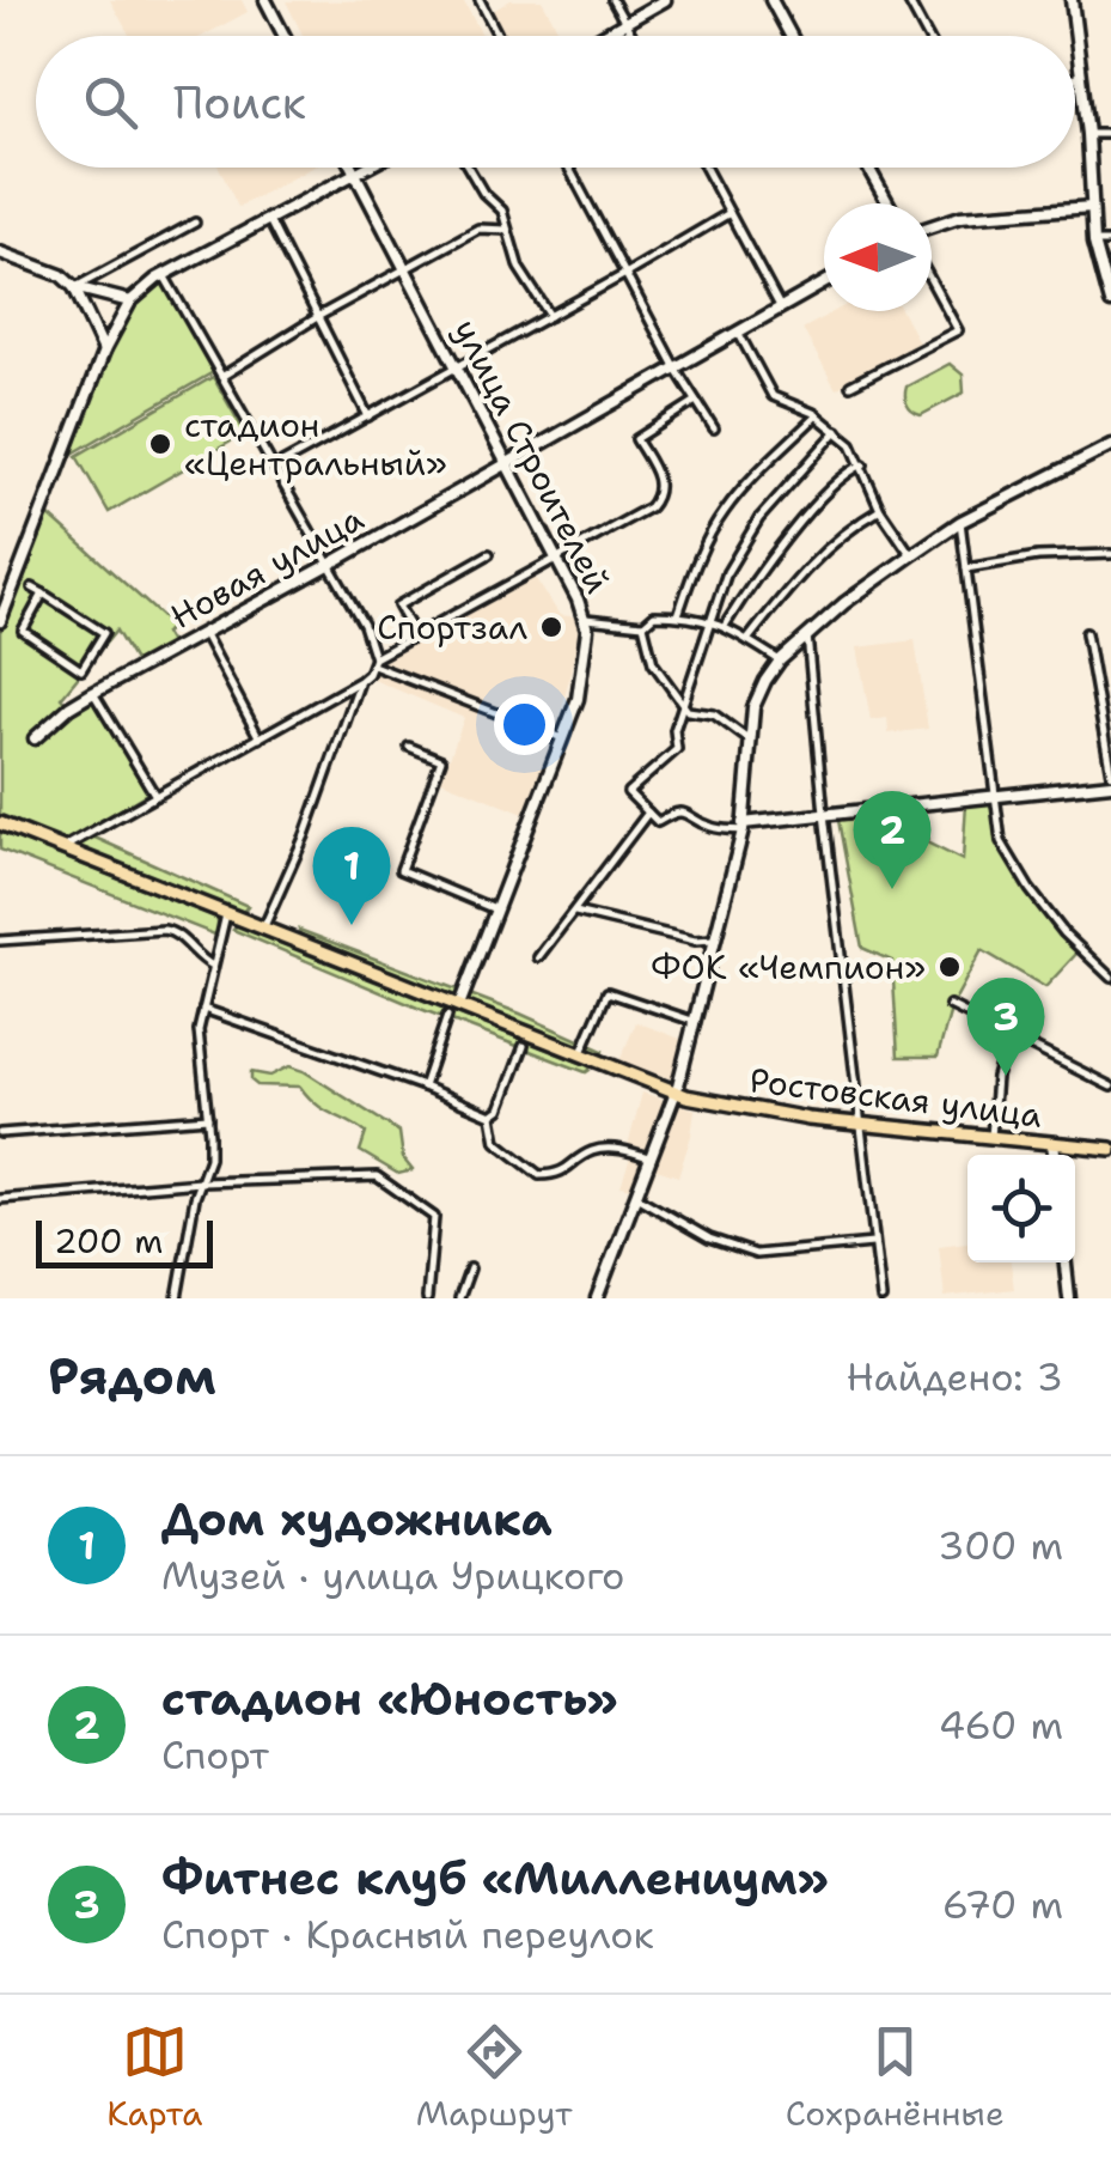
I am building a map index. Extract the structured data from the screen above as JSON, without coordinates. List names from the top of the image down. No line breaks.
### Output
{"streets":{"main road":["Ростовская улица"],"street":["улица Строителей","Новая улица"]},"crossings":[["улица Строителей","Новая улица"],["улица Строителей","Ростовская улица"]],"places":["стадион «Центральный»","Спортзал","ФОК «Чемпион»"],"scale_bar":"200 m","north":"left","page":{"search":"Поиск","pins":["2","1","3"],"scale":"200 m","heading":["Рядом","Найдено: 3"],"list":[{"mark":"1","name":"Дом художника","note":"Музей · улица Урицкого","value":"300 m"},{"mark":"2","name":"стадион «Юность»","note":"Спорт","value":"460 m"},{"mark":"3","name":"Фитнес клуб «Миллениум»","note":"Спорт · Красный переулок","value":"670 m"}],"nav":["Карта","Маршрут","Сохранённые"]}}
